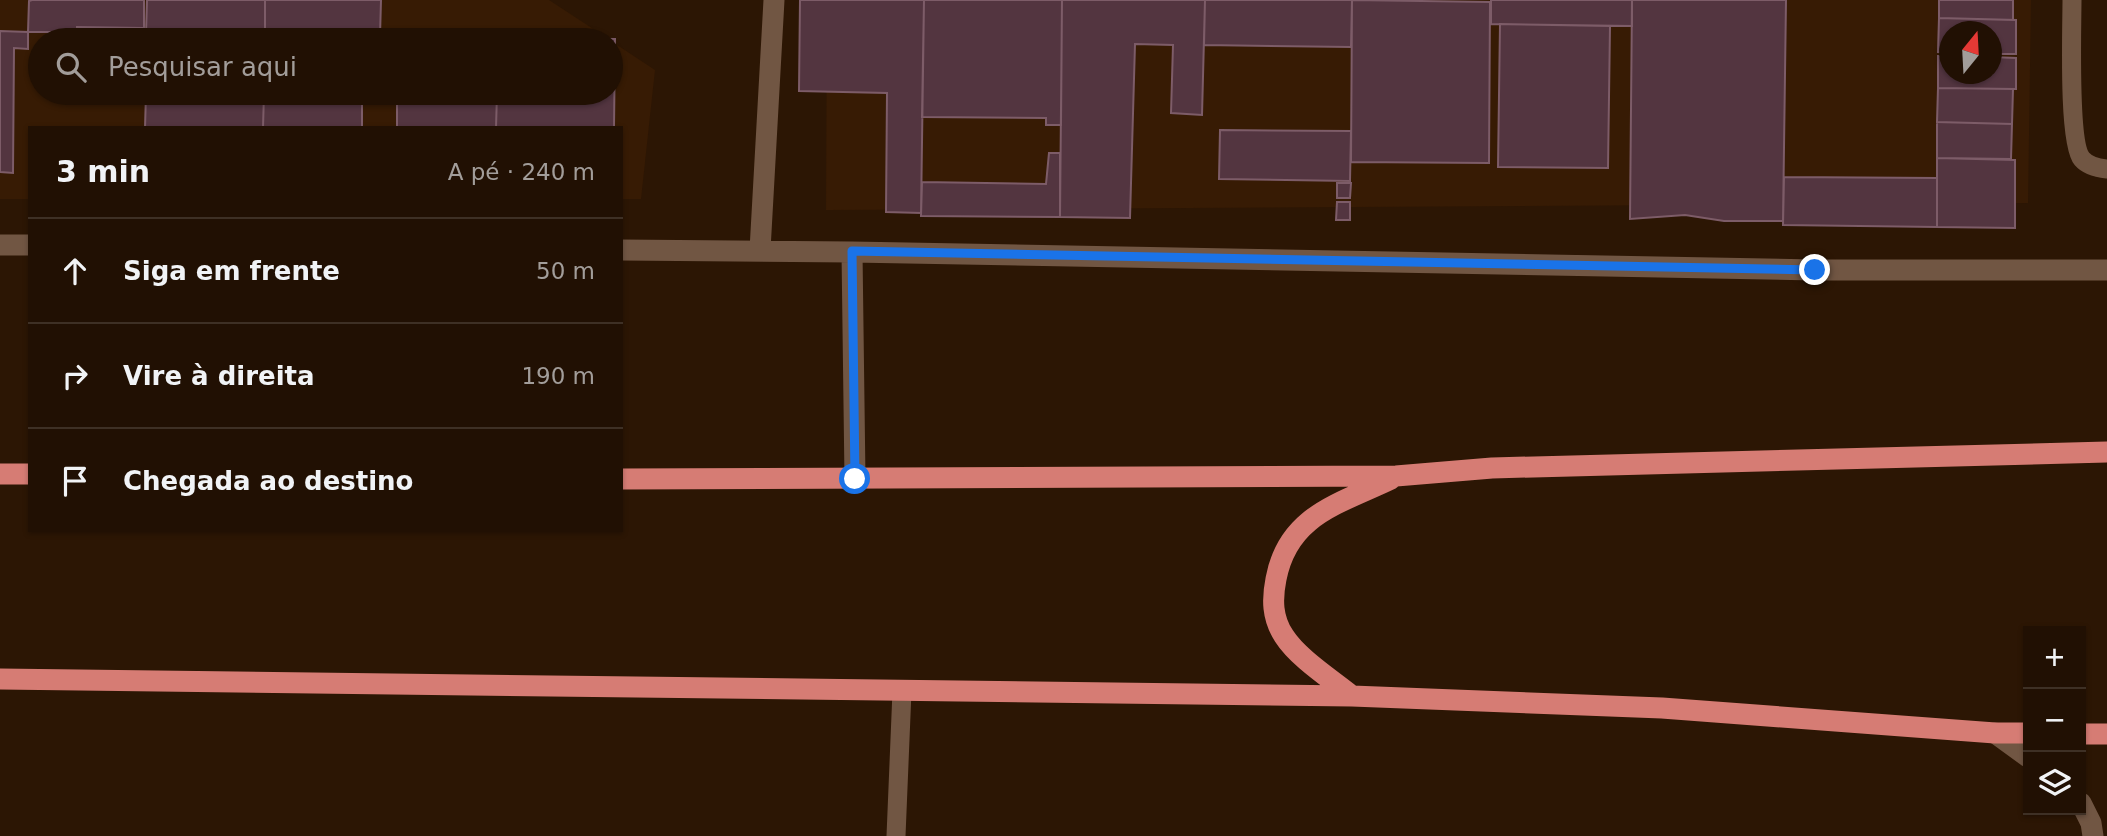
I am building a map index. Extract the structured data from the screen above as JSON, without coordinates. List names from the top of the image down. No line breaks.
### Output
{"north":"top","page":{"search":"Pesquisar aqui","heading":["3 min","A pé · 240 m"],"list":[["Siga em frente","50 m"],["Vire à direita","190 m"],"Chegada ao destino"],"map_buttons":["+","−"]}}
